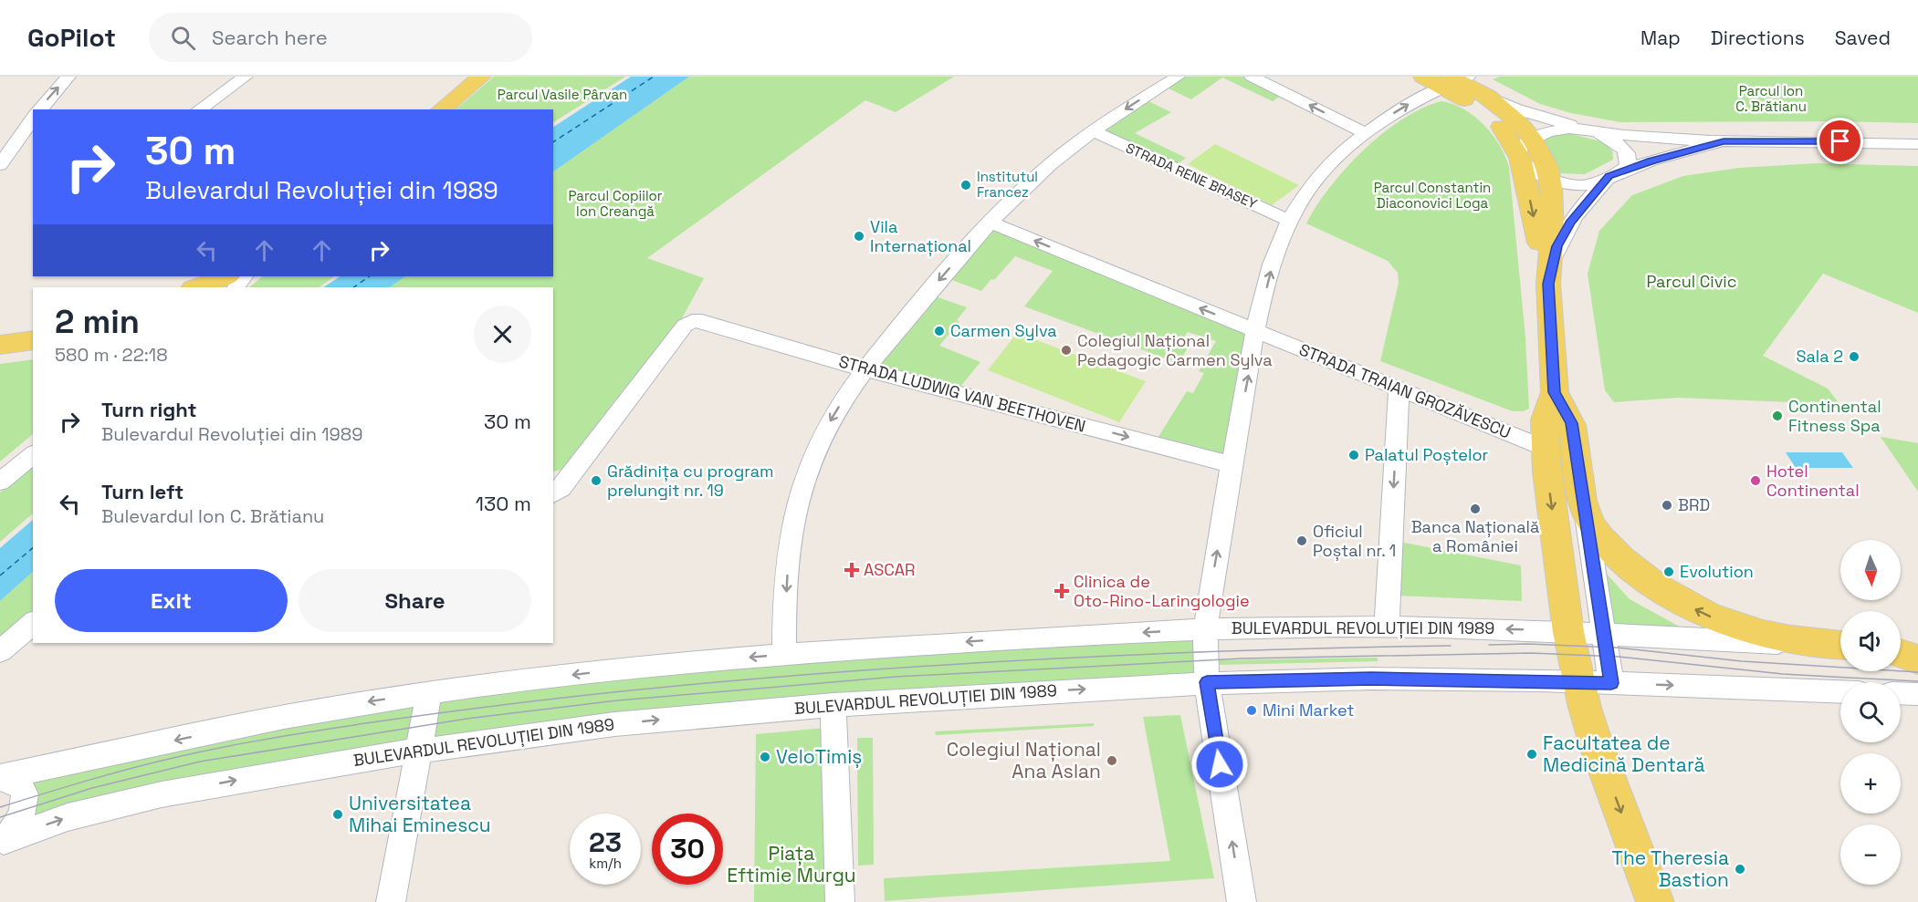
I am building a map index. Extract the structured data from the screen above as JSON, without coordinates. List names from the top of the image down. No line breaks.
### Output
{"streets":{"street":["STRADA RENE BRASEY","STRADA TRAIAN GROZĂVESCU","STRADA LUDWIG VAN BEETHOVEN","BULEVARDUL REVOLUȚIEI DIN 1989"]},"one_way":["STRADA TRAIAN GROZĂVESCU","STRADA LUDWIG VAN BEETHOVEN"],"parks":["Parcul Ion C. Brătianu","Parcul Vasile Pârvan","Parcul Constantin Diaconovici Loga","Parcul Copiilor Ion Creangă","Parcul Civic","Piața Eftimie Murgu"],"places":{"other":["Institutul Francez","Vila Internațional","Carmen Sylva","Colegiul Național Pedagogic Carmen Sylva","Sala 2","Continental Fitness Spa","Palatul Poștelor","Grădinița cu program prelungit nr. 19","Hotel Continental","BRD","Banca Națională a României","Oficiul Poștal nr. 1","Evolution","Mini Market","Facultatea de Medicină Dentară","VeloTimiș","Colegiul Național Ana Aslan","Universitatea Mihai Eminescu","The Theresia Bastion"],"health":["ASCAR","Clinica de Oto-Rino-Laringologie"]},"north":"bottom","page":{"header":"GoPilot","search":"Search here","nav":["Map","Directions","Saved"],"turn":["30 m","Bulevardul Revoluției din 1989"],"heading":["2 min","580 m · 22:18"],"list":[{"name":"Turn right","note":"Bulevardul Revoluției din 1989","value":"30 m"},{"name":"Turn left","note":"Bulevardul Ion C. Brătianu","value":"130 m"}],"map_buttons":["+","−"],"buttons":["Exit","Share"],"speed":"23 km/h","limit":"30"}}
